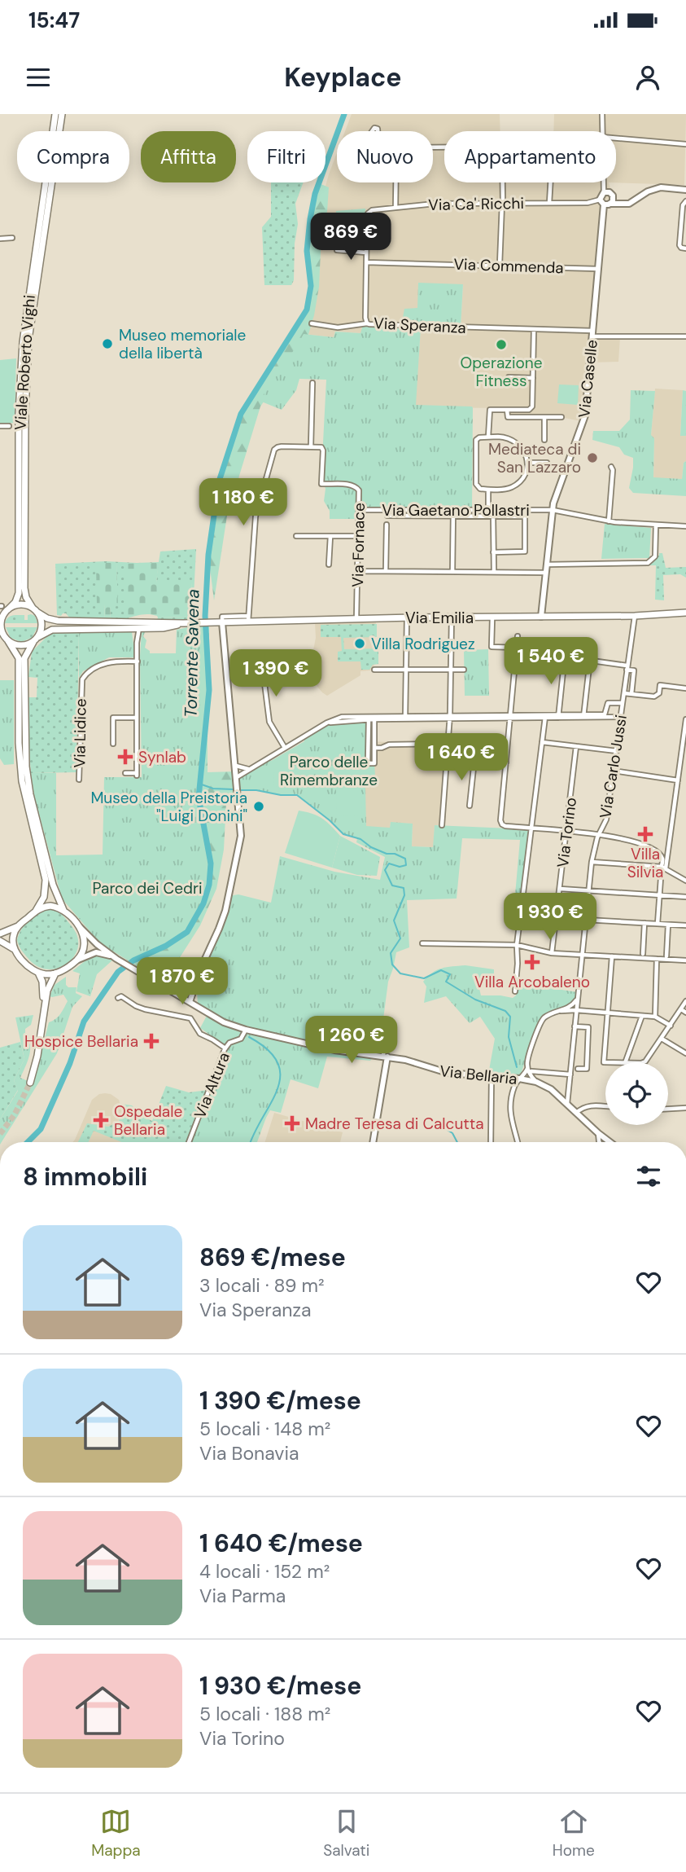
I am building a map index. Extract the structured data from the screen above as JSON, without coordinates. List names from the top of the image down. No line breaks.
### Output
{"streets":{"main road":["Viale Roberto Vighi","Via Emilia"],"street":["Via Ca' Ricchi","Via Commenda","Via Speranza","Via Caselle","Via Gaetano Pollastri","Via Fornace","Via Lidice","Via Carlo Jussi","Via Torino","Via Bellaria","Via Altura"]},"crossings":[["Via Ca' Ricchi","Via Speranza"],["Via Ca' Ricchi","Via Caselle"],["Via Commenda","Via Speranza"],["Via Commenda","Via Caselle"],["Via Speranza","Via Caselle"],["Via Caselle","Via Gaetano Pollastri"],["Via Caselle","Via Emilia"],["Via Gaetano Pollastri","Via Fornace"],["Via Fornace","Via Emilia"],["Via Emilia","Via Carlo Jussi"],["Via Carlo Jussi","Via Bellaria"],["Via Bellaria","Via Altura"]],"water":["Torrente Savena"],"parks":["Parco delle Rimembranze","Parco dei Cedri"],"places":{"other":["Museo memoriale della libertà","Operazione Fitness","Mediateca di San Lazzaro","Villa Rodriguez","Museo della Preistoria \"Luigi Donini\""],"health":["Synlab","Villa Silvia","Villa Arcobaleno","Hospice Bellaria","Ospedale Bellaria","Madre Teresa di Calcutta"]},"page":{"status":"15:47","header":"Keyplace","chip":["Compra","Affitta","Filtri","Nuovo","Appartamento"],"price":["869 €","1 180 €","1 540 €","1 390 €","1 640 €","1 930 €","1 870 €","1 260 €"],"heading":"8 immobili","list":[{"name":"869 €/mese","note":"3 locali · 89 m² · Via Speranza"},{"name":"1 390 €/mese","note":"5 locali · 148 m² · Via Bonavia"},{"name":"1 640 €/mese","note":"4 locali · 152 m² · Via Parma"},{"name":"1 930 €/mese","note":"5 locali · 188 m² · Via Torino"}],"tabs":["Mappa","Salvati","Home"]}}
